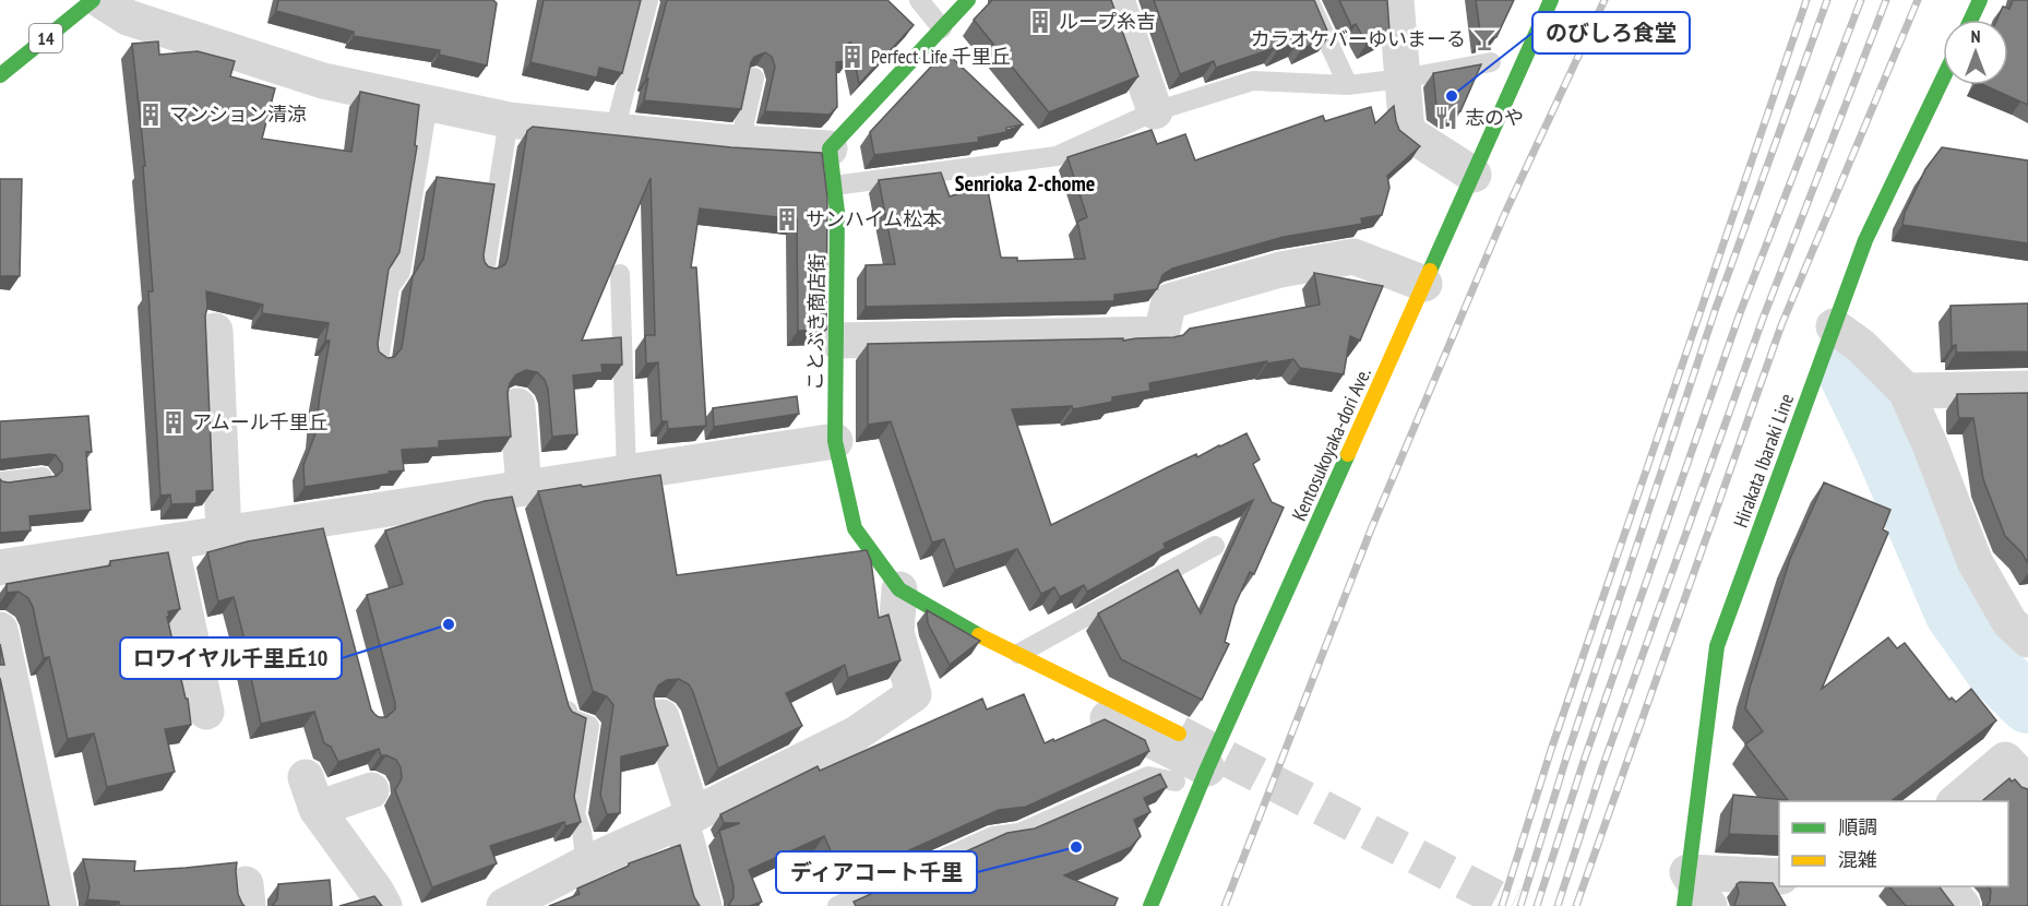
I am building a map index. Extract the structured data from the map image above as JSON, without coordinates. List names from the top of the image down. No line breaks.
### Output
{"streets":{"street":["14","ことぶき商店街","Kentosukoyaka-dori Ave.","Hirakata Ibaraki Line"]},"districts":["Senrioka 2-chome"],"places":{"building":["ループ糸吉","Perfect Life 千里丘","マンション清涼","サンハイム松本","アムール千里丘"],"bar":["カラオケバーゆいまーる"],"other":["のびしろ食堂","ロワイヤル千里丘10","ディアコート千里"],"restaurant":["志のや"]},"legend":["順調","混雑"],"north":"top"}
